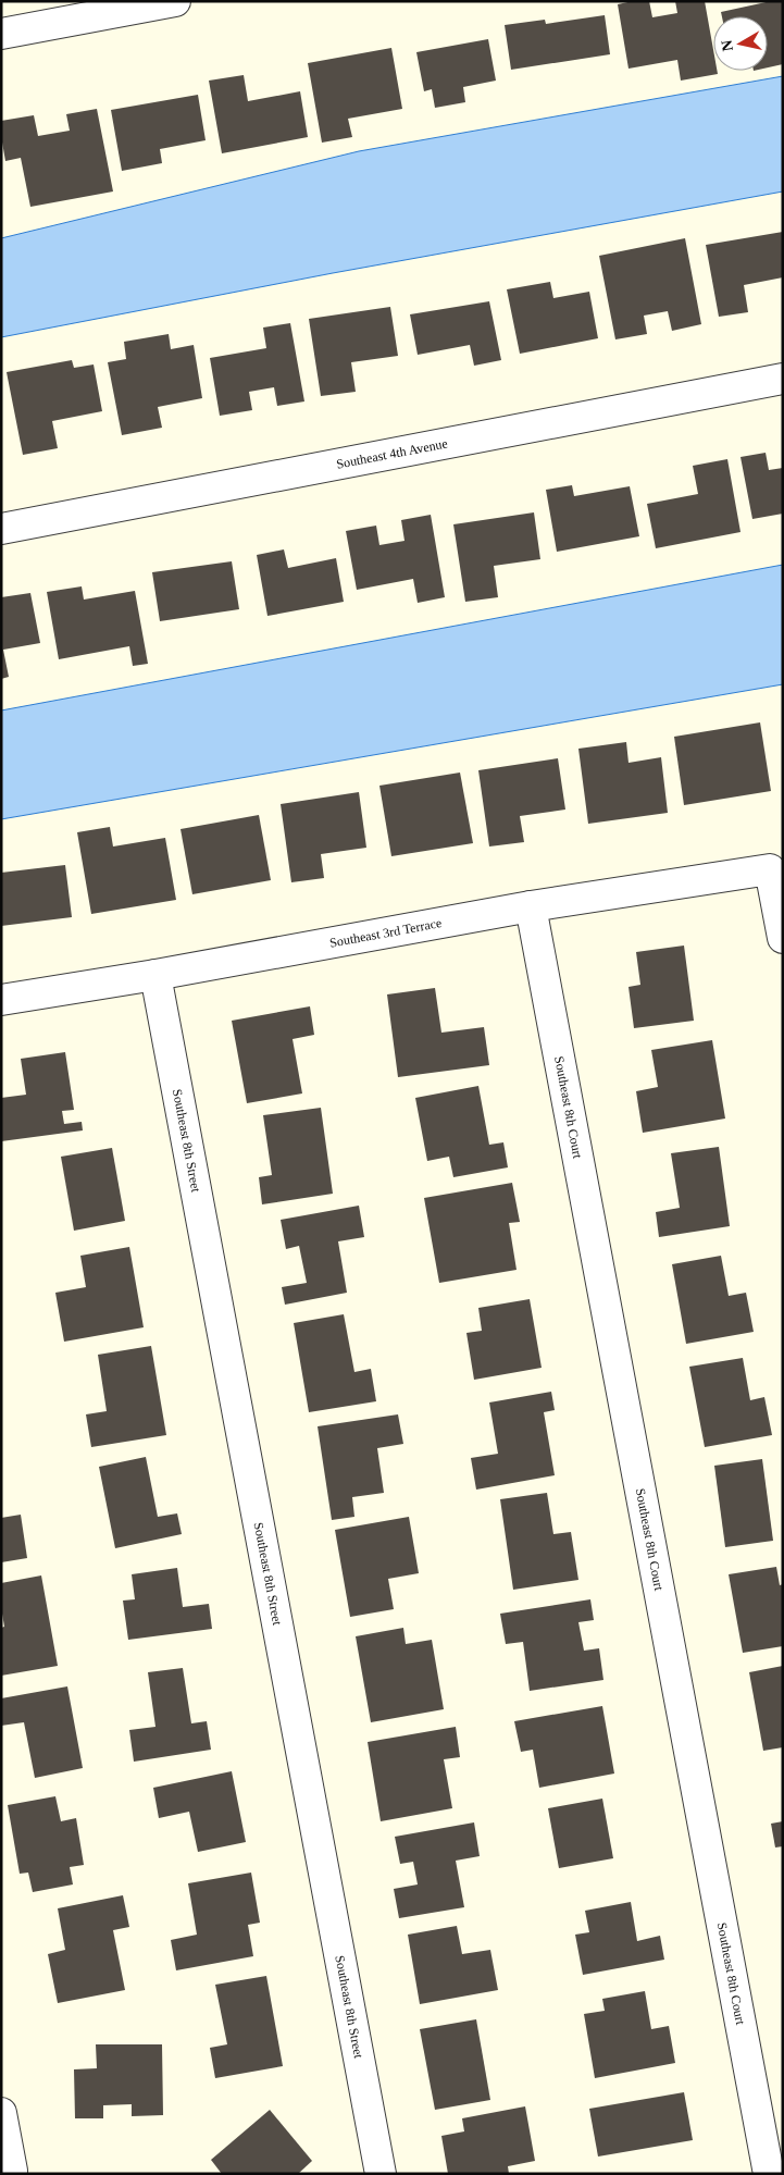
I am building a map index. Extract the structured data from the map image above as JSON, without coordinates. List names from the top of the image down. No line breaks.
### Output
{"streets":{"street":["Southeast 4th Avenue","Southeast 3rd Terrace","Southeast 8th Court","Southeast 8th Street"]},"crossings":[["Southeast 3rd Terrace","Southeast 8th Court"],["Southeast 3rd Terrace","Southeast 8th Street"]],"north":"left"}
